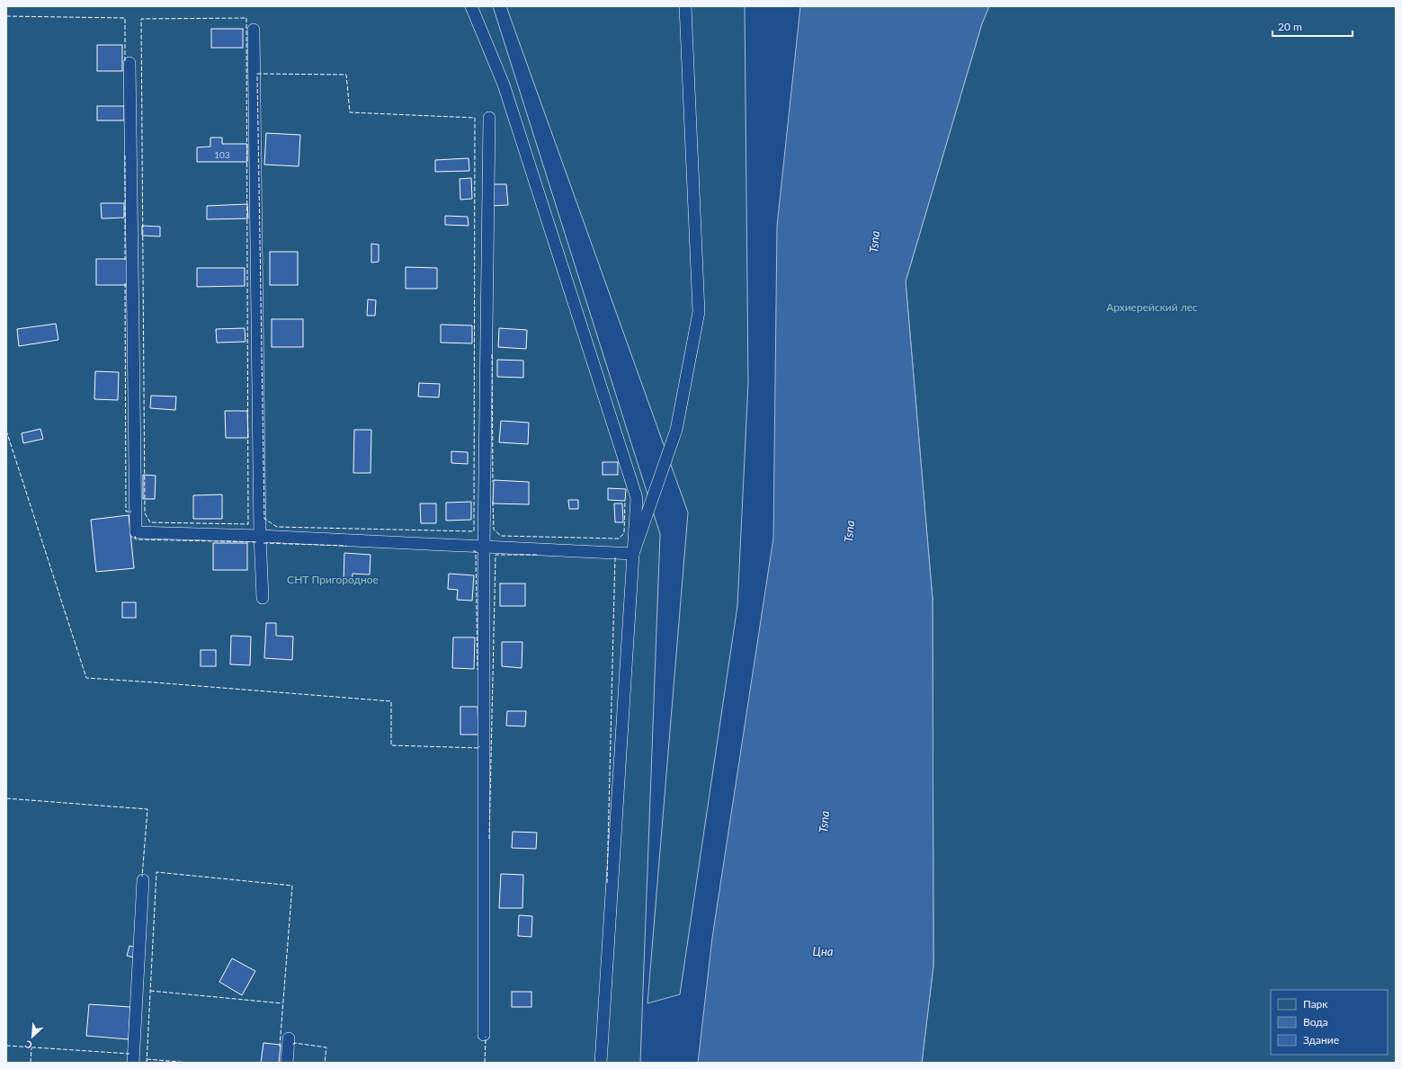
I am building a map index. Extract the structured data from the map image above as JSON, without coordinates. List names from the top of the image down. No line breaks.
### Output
{"water":["Tsna","Цна"],"parks":["Архиерейский лес","СНТ Пригородное"],"house_numbers":["103"],"legend":["Парк","Вода","Здание"],"scale_bar":"20 m","north":"bottom left"}
